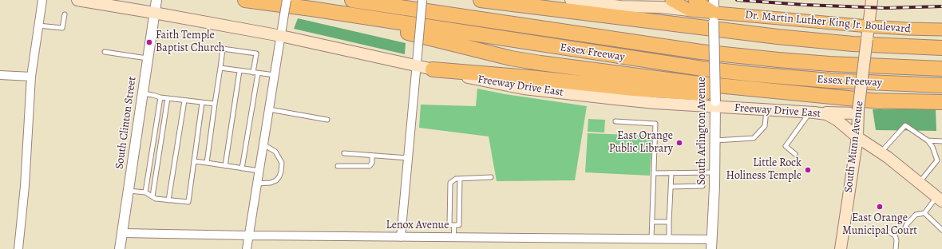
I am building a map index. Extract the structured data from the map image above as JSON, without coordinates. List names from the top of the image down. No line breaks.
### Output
{"streets":{"highway":["Essex Freeway"],"main road":["Dr. Martin Luther King Jr. Boulevard","Freeway Drive East","South Munn Avenue"],"street":["South Clinton Street","South Arlington Avenue","Lenox Avenue"]},"crossings":[["Dr. Martin Luther King Jr. Boulevard","South Arlington Avenue"],["Dr. Martin Luther King Jr. Boulevard","South Munn Avenue"],["Freeway Drive East","South Clinton Street"],["Freeway Drive East","South Arlington Avenue"],["Freeway Drive East","South Munn Avenue"],["South Clinton Street","Lenox Avenue"],["South Arlington Avenue","Lenox Avenue"]],"places":["Faith Temple Baptist Church","East Orange Public Library","Little Rock Holiness Temple","East Orange Municipal Court"]}
